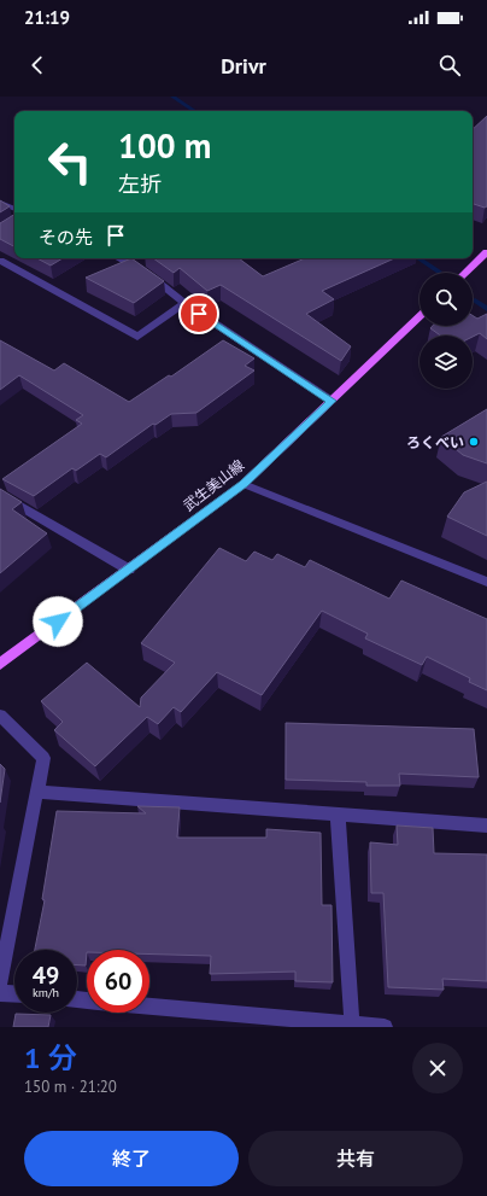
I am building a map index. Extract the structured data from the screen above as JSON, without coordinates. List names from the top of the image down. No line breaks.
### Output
{"streets":{"main road":["武生美山線"]},"places":["ろくべい"],"page":{"status":"21:19","header":"Drivr","turn":["100 m","左折"],"then":"その先","speed":"49 km/h","limit":"60","heading":["1 分","150 m · 21:20"],"buttons":["終了","共有"]}}
